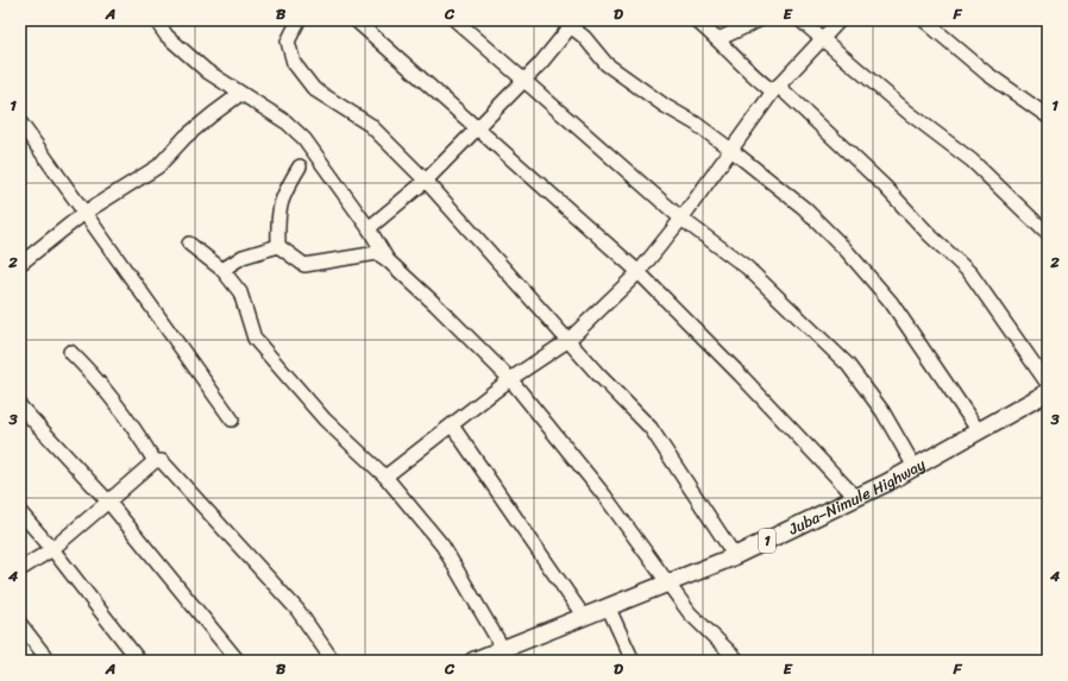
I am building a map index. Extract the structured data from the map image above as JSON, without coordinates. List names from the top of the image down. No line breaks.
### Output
{"streets":{"main road":["Juba–Nimule Highway","1"]},"grid":{"columns":["A","B","C","D","E","F"],"rows":["1","2","3","4"]}}
